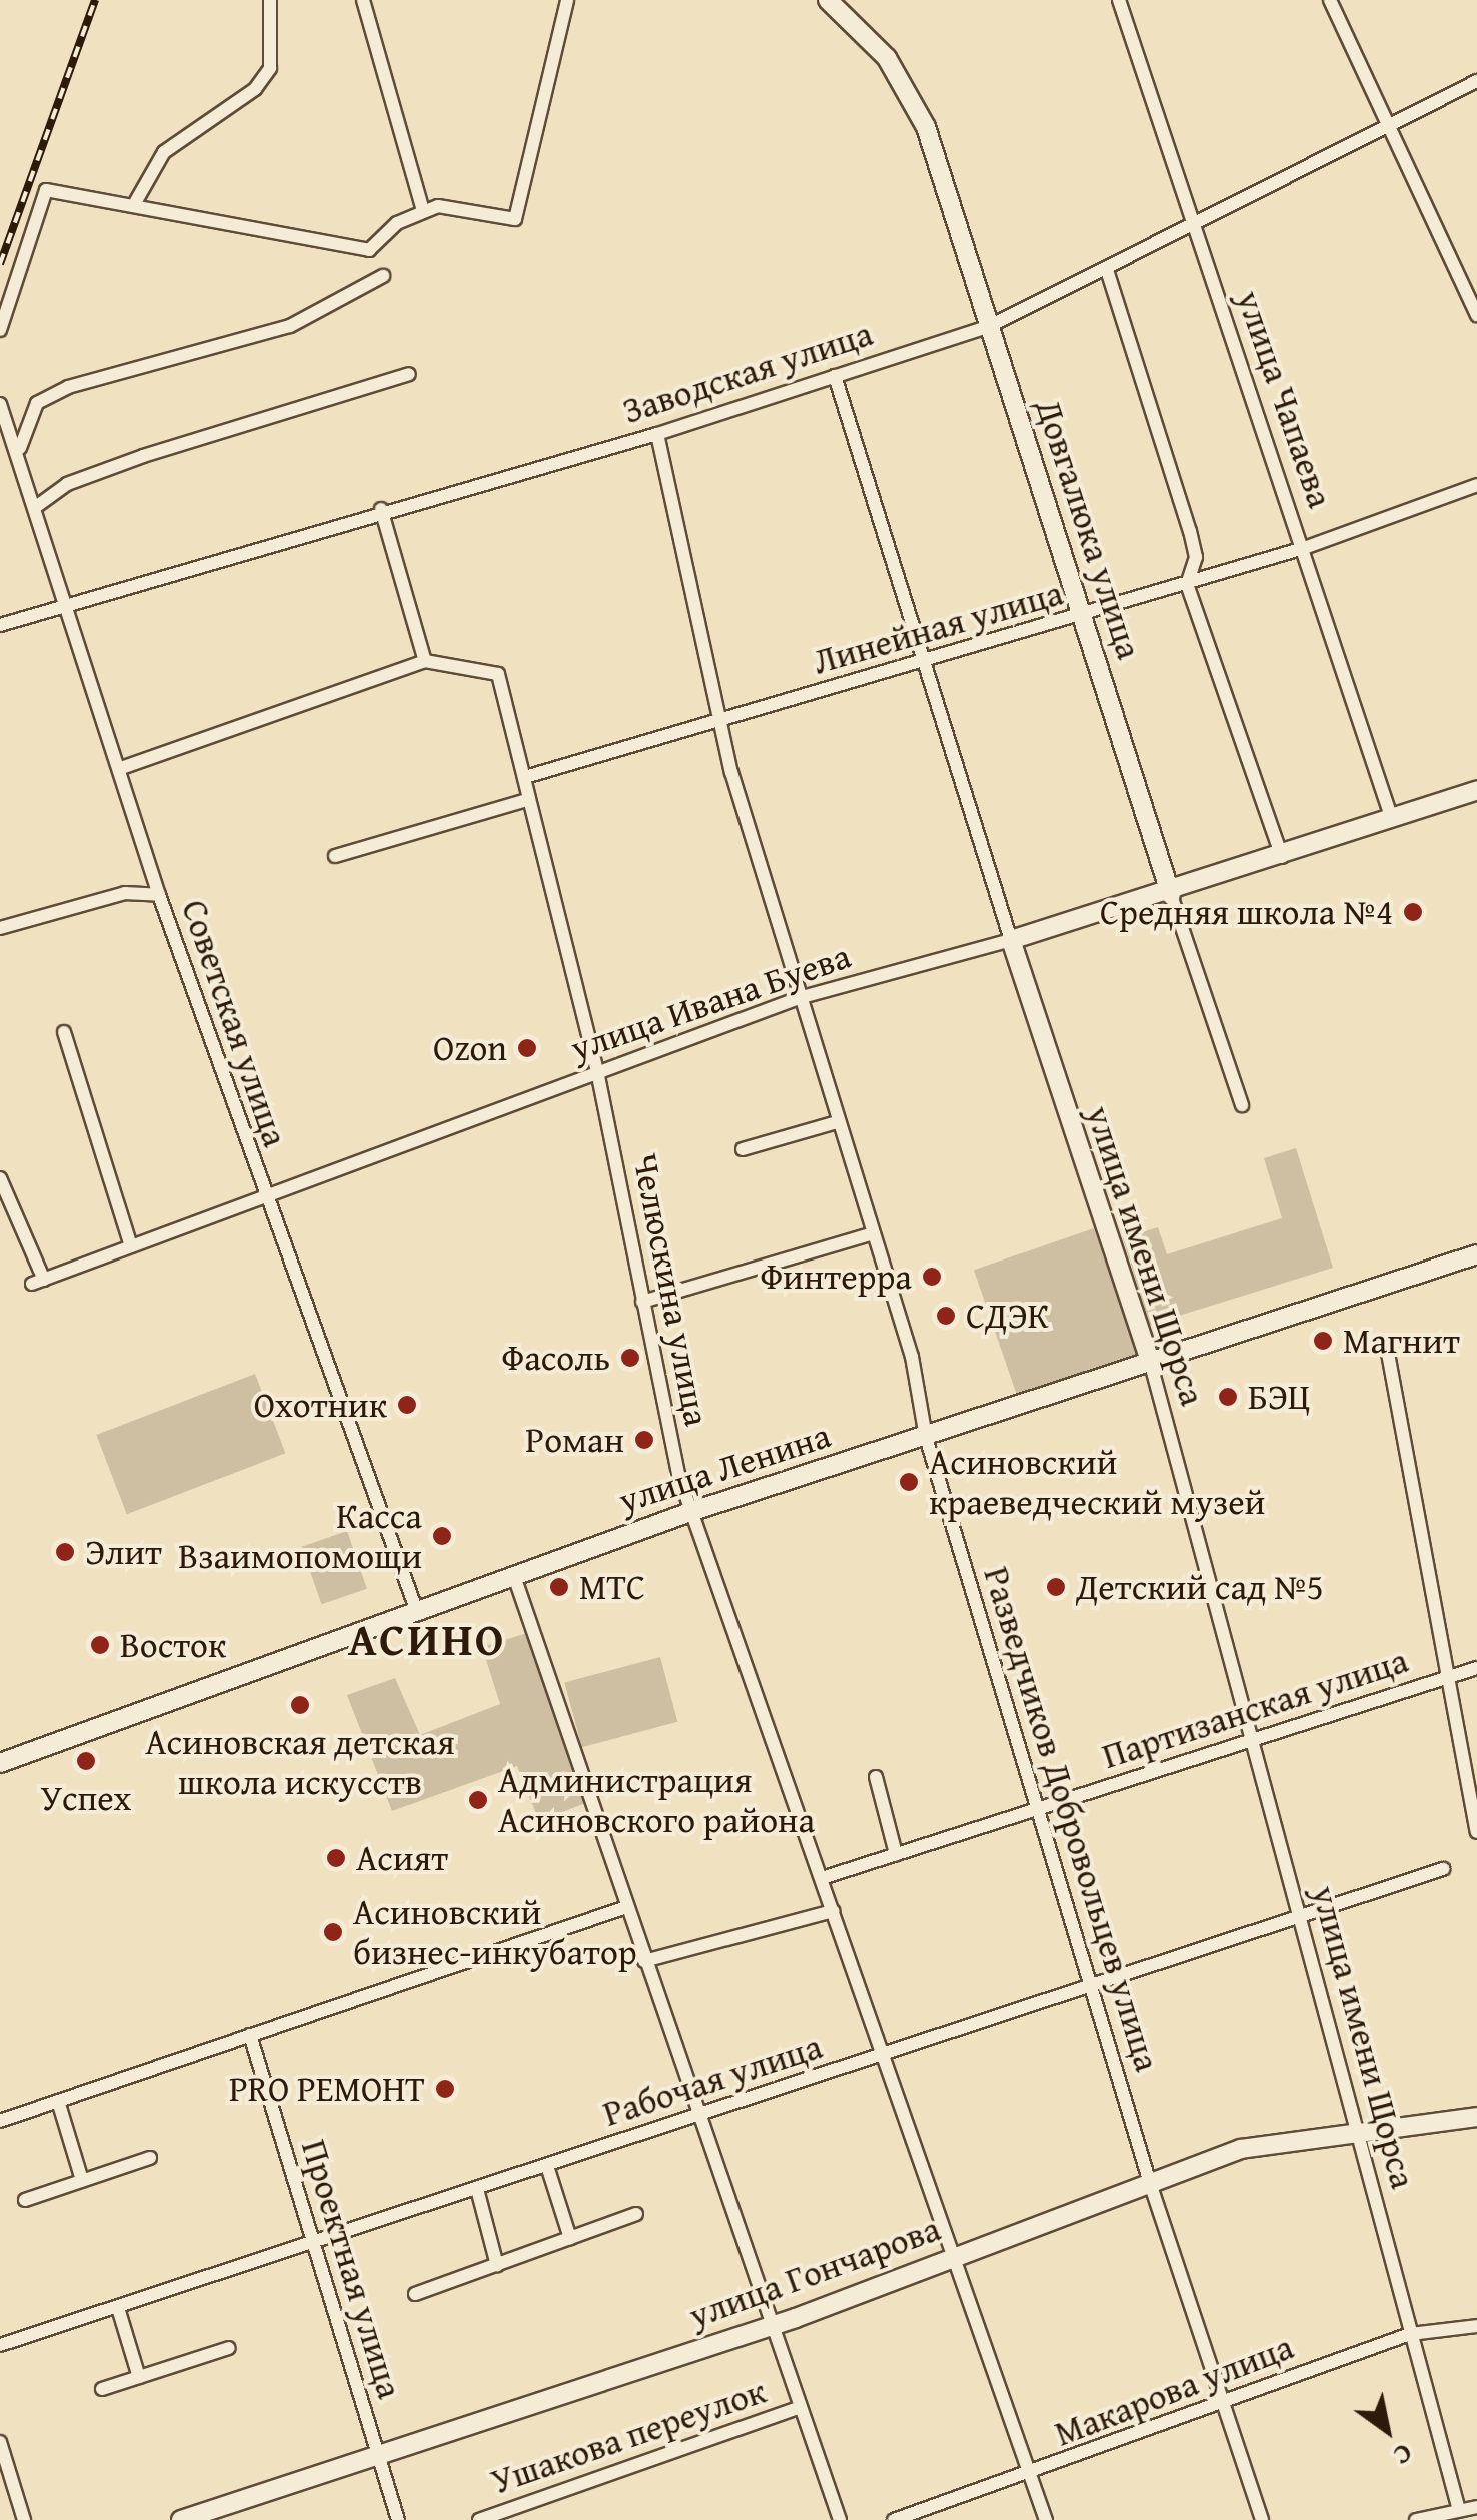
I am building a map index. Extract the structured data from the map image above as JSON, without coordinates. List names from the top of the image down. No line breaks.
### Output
{"streets":{"street":["Заводская улица","улица Чапаева","Довгалюка улица","Линейная улица","улица Ивана Буева","Советская улица","улица имени Щорса","Челюскина улица","улица Ленина","Партизанская улица","Разведчиков Добровольцев улица","Рабочая улица","Проектная улица","улица Гончарова","Макарова улица","Ушакова переулок"]},"crossings":[["Заводская улица","улица Чапаева"],["Заводская улица","Довгалюка улица"],["Заводская улица","Советская улица"],["Заводская улица","улица имени Щорса"],["Заводская улица","Разведчиков Добровольцев улица"],["улица Чапаева","Линейная улица"],["улица Чапаева","улица Ивана Буева"],["Довгалюка улица","Линейная улица"],["Довгалюка улица","улица Ивана Буева"],["Линейная улица","улица имени Щорса"],["Линейная улица","Челюскина улица"],["Линейная улица","Разведчиков Добровольцев улица"],["улица Ивана Буева","Советская улица"],["улица Ивана Буева","улица имени Щорса"],["улица Ивана Буева","Челюскина улица"],["улица Ивана Буева","Разведчиков Добровольцев улица"],["Советская улица","улица Ленина"],["улица имени Щорса","улица Ленина"],["улица имени Щорса","Партизанская улица"],["улица имени Щорса","Рабочая улица"],["улица имени Щорса","улица Гончарова"],["улица имени Щорса","Макарова улица"],["Челюскина улица","улица Ленина"],["Челюскина улица","Партизанская улица"],["Челюскина улица","Рабочая улица"],["Челюскина улица","улица Гончарова"],["Челюскина улица","Макарова улица"],["улица Ленина","Разведчиков Добровольцев улица"],["Партизанская улица","Разведчиков Добровольцев улица"],["Разведчиков Добровольцев улица","Рабочая улица"],["Разведчиков Добровольцев улица","улица Гончарова"],["Разведчиков Добровольцев улица","Макарова улица"],["Рабочая улица","Проектная улица"],["Проектная улица","улица Гончарова"]],"districts":["АСИНО"],"places":["Средняя школа №4","Ozon","Финтерра","СДЭК","Магнит","Фасоль","БЭЦ","Охотник","Роман","Асиновский краеведческий музей","Касса Взаимопомощи","Элит","МТС","Детский сад №5","Восток","Асиновская детская школа искусств","Успех","Администрация Асиновского района","Асият","Асиновский бизнес-инкубатор","PRO РЕМОНТ"],"north":"bottom right"}
